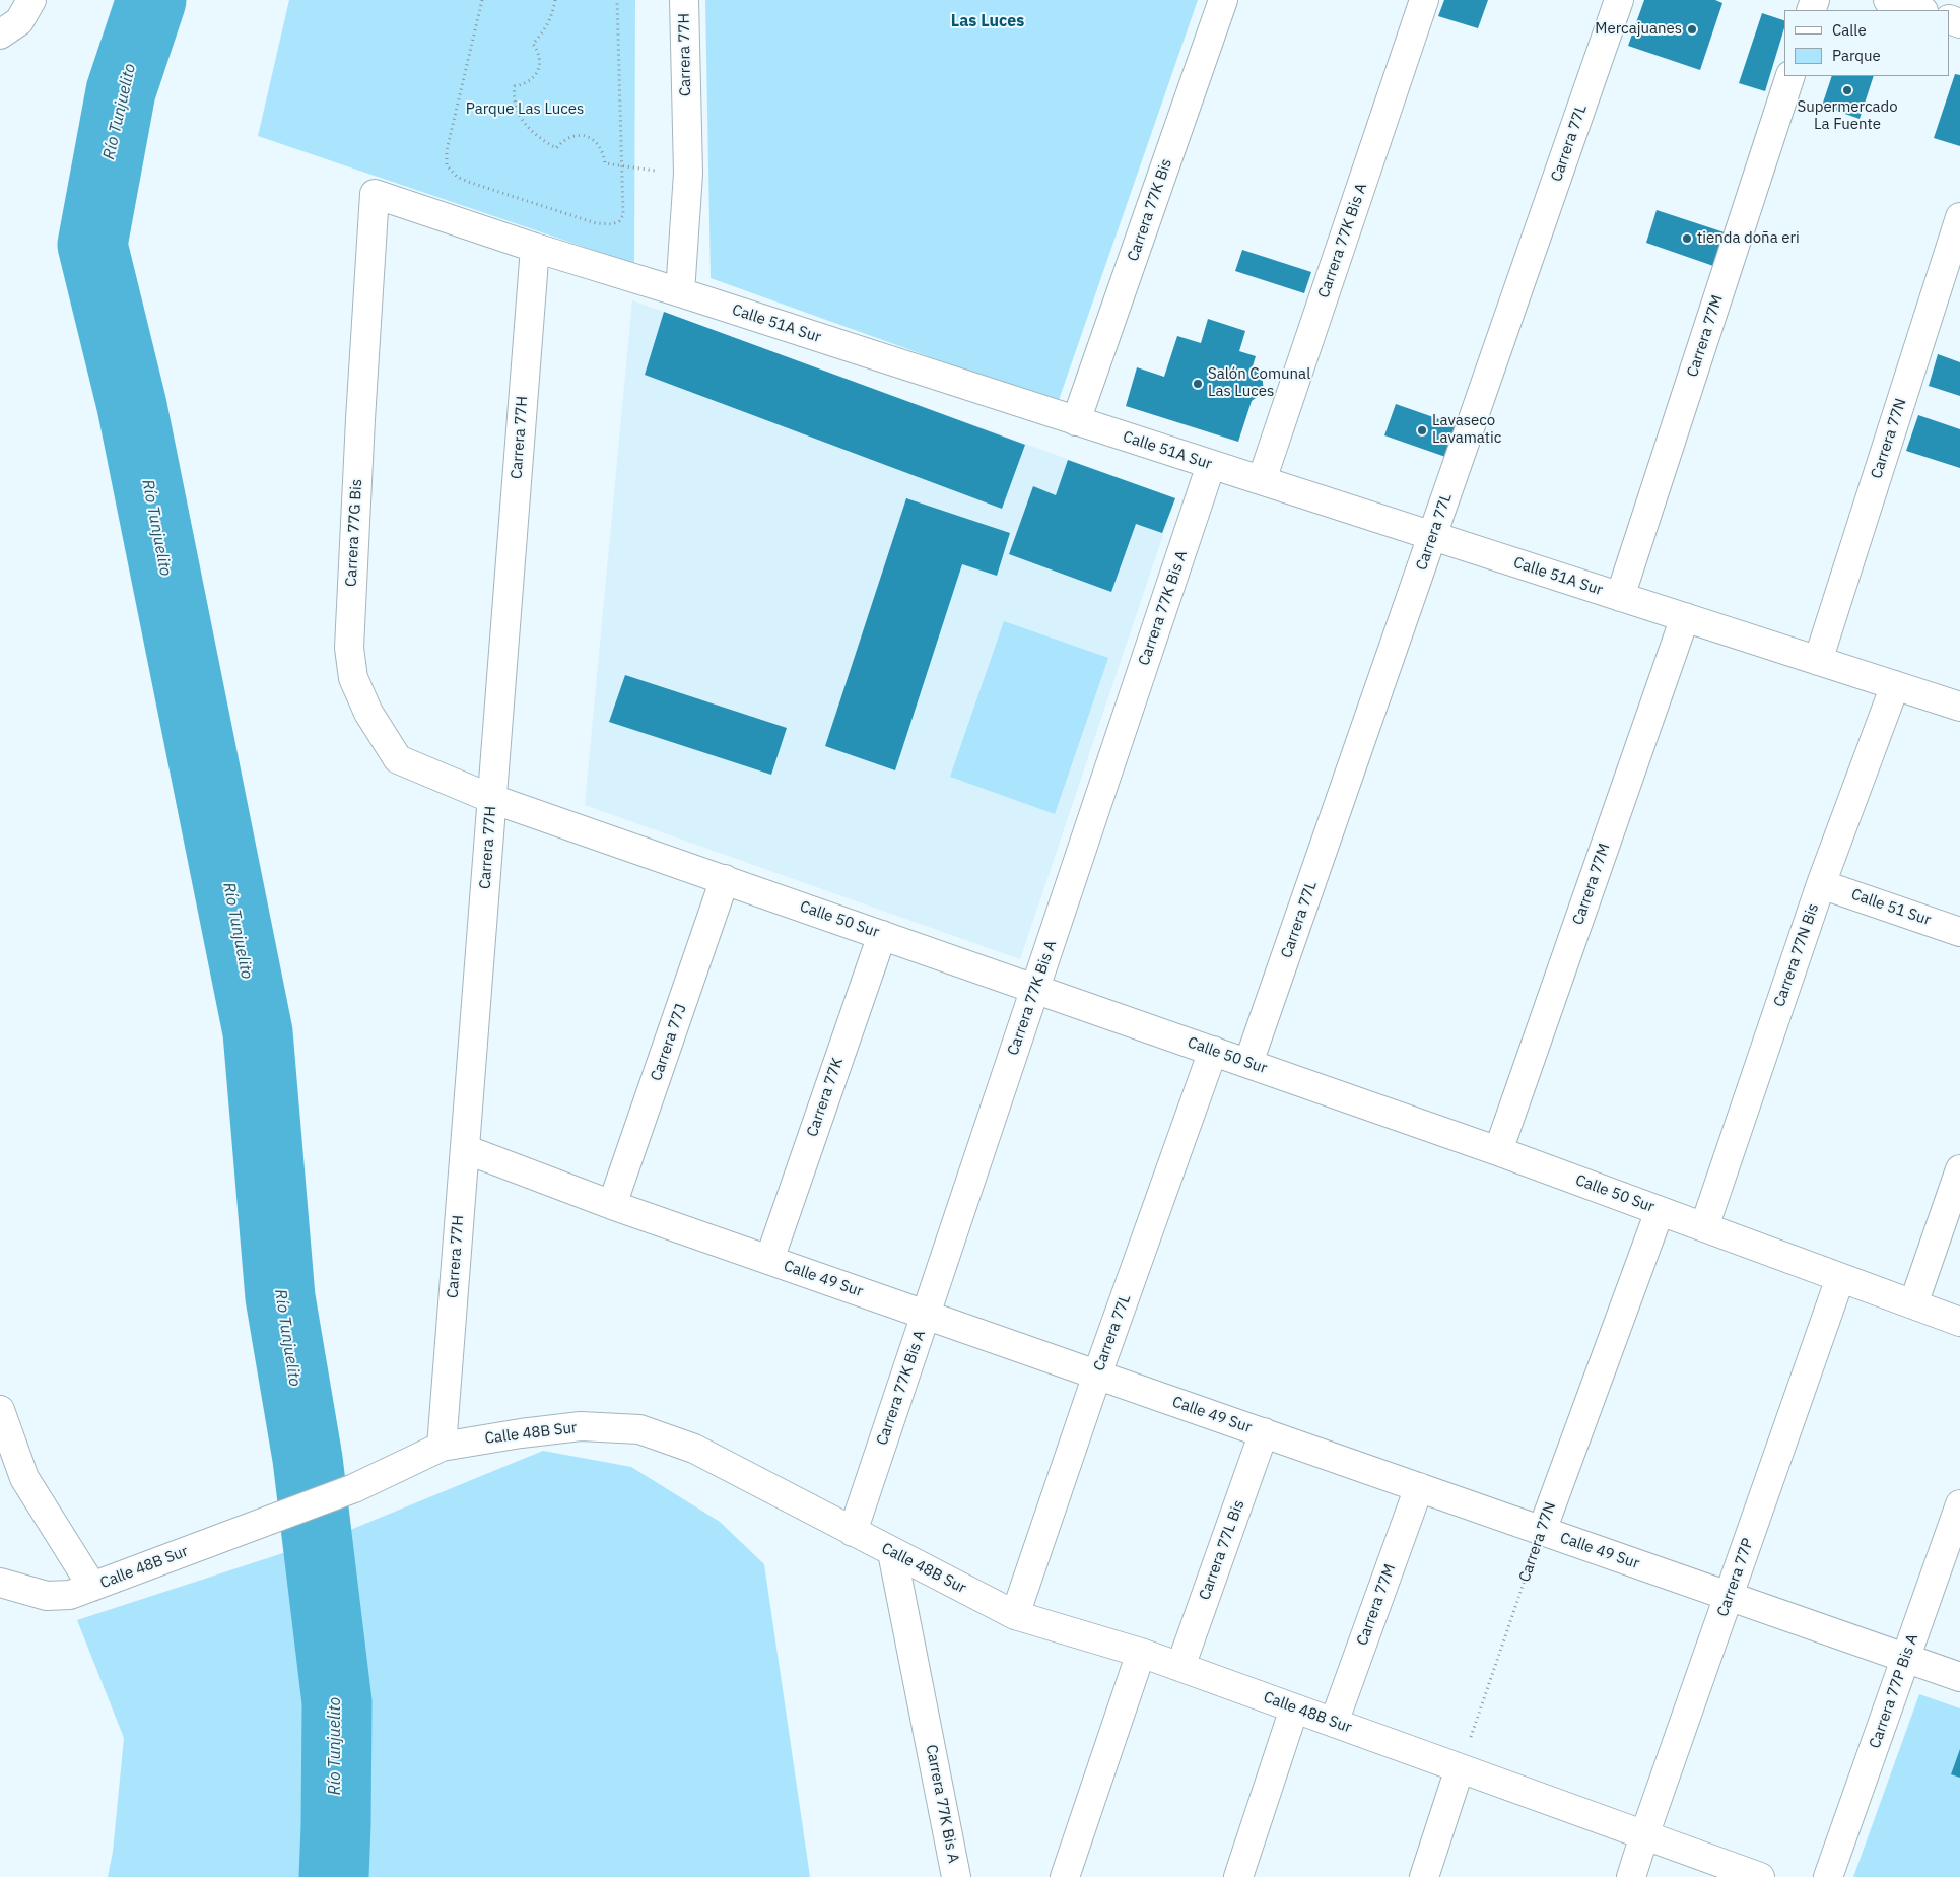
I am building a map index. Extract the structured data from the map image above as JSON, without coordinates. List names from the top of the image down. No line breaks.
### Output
{"streets":{"street":["Carrera 77H","Carrera 77L","Carrera 77K Bis","Carrera 77K Bis A","Calle 51A Sur","Carrera 77M","Carrera 77N","Carrera 77G Bis","Calle 51 Sur","Calle 50 Sur","Carrera 77N Bis","Carrera 77J","Carrera 77K","Calle 49 Sur","Calle 48B Sur","Carrera 77L Bis","Carrera 77P","Carrera 77P Bis A"]},"crossings":[["Carrera 77H","Calle 51A Sur"],["Carrera 77H","Carrera 77G Bis"],["Carrera 77H","Calle 50 Sur"],["Carrera 77H","Calle 49 Sur"],["Carrera 77H","Calle 48B Sur"],["Carrera 77L","Calle 51A Sur"],["Carrera 77L","Calle 50 Sur"],["Carrera 77L","Calle 49 Sur"],["Carrera 77L","Calle 48B Sur"],["Carrera 77K Bis","Calle 51A Sur"],["Carrera 77K Bis A","Calle 51A Sur"],["Carrera 77K Bis A","Calle 50 Sur"],["Carrera 77K Bis A","Calle 49 Sur"],["Carrera 77K Bis A","Calle 48B Sur"],["Calle 51A Sur","Carrera 77M"],["Calle 51A Sur","Carrera 77N"],["Calle 51A Sur","Carrera 77G Bis"],["Calle 51A Sur","Carrera 77N Bis"],["Carrera 77M","Calle 50 Sur"],["Carrera 77M","Calle 49 Sur"],["Carrera 77M","Calle 48B Sur"],["Carrera 77N","Calle 50 Sur"],["Carrera 77N","Calle 49 Sur"],["Carrera 77N","Calle 48B Sur"],["Carrera 77G Bis","Calle 50 Sur"],["Calle 51 Sur","Carrera 77N Bis"],["Calle 50 Sur","Carrera 77N Bis"],["Calle 50 Sur","Carrera 77J"],["Calle 50 Sur","Carrera 77K"],["Calle 50 Sur","Carrera 77P"],["Carrera 77J","Calle 49 Sur"],["Carrera 77K","Calle 49 Sur"],["Calle 49 Sur","Carrera 77L Bis"],["Calle 49 Sur","Carrera 77P"],["Calle 49 Sur","Carrera 77P Bis A"],["Calle 48B Sur","Carrera 77L Bis"],["Calle 48B Sur","Carrera 77P"]],"districts":["Las Luces"],"water":["Río Tunjuelito"],"parks":["Parque Las Luces"],"places":["Mercajuanes","Supermercado La Fuente","tienda doña eri","Salón Comunal Las Luces","Lavaseco Lavamatic"],"legend":["Calle","Parque"]}
